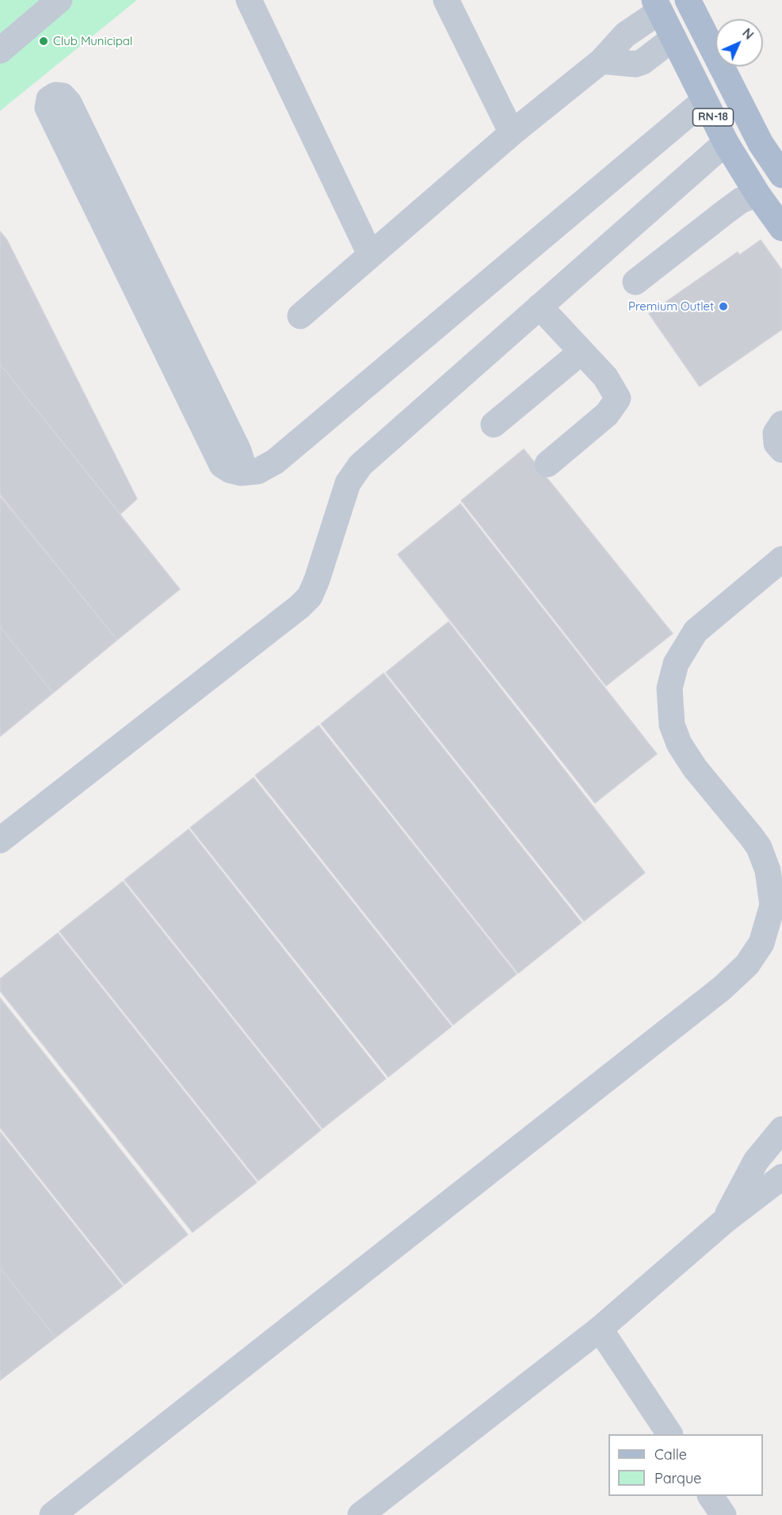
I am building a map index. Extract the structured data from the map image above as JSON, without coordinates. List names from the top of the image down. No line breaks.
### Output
{"streets":{"main road":["RN-18"]},"places":["Club Municipal","Premium Outlet"],"legend":["Calle","Parque"],"north":"top right"}
